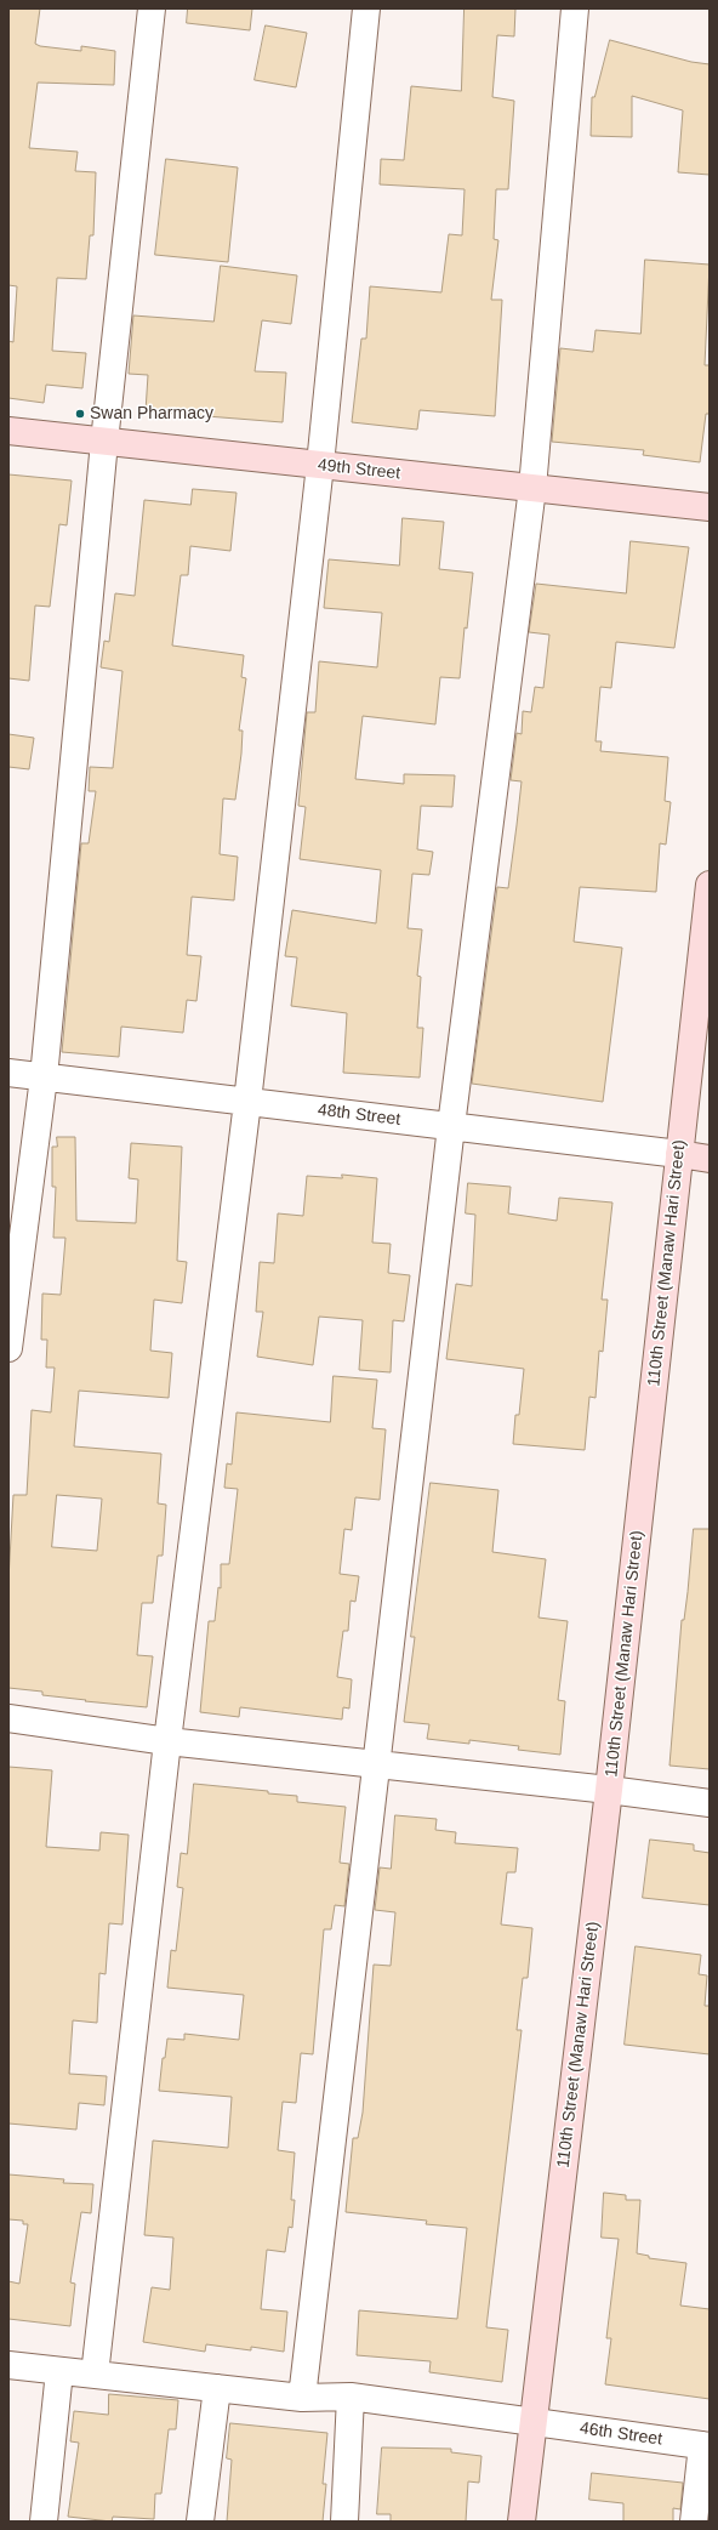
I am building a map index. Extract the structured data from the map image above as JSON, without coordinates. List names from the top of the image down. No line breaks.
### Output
{"streets":{"street":["49th Street","48th Street","110th Street (Manaw Hari Street)","46th Street"]},"crossings":[["48th Street","110th Street (Manaw Hari Street)"],["110th Street (Manaw Hari Street)","46th Street"]],"places":["Swan Pharmacy"]}
